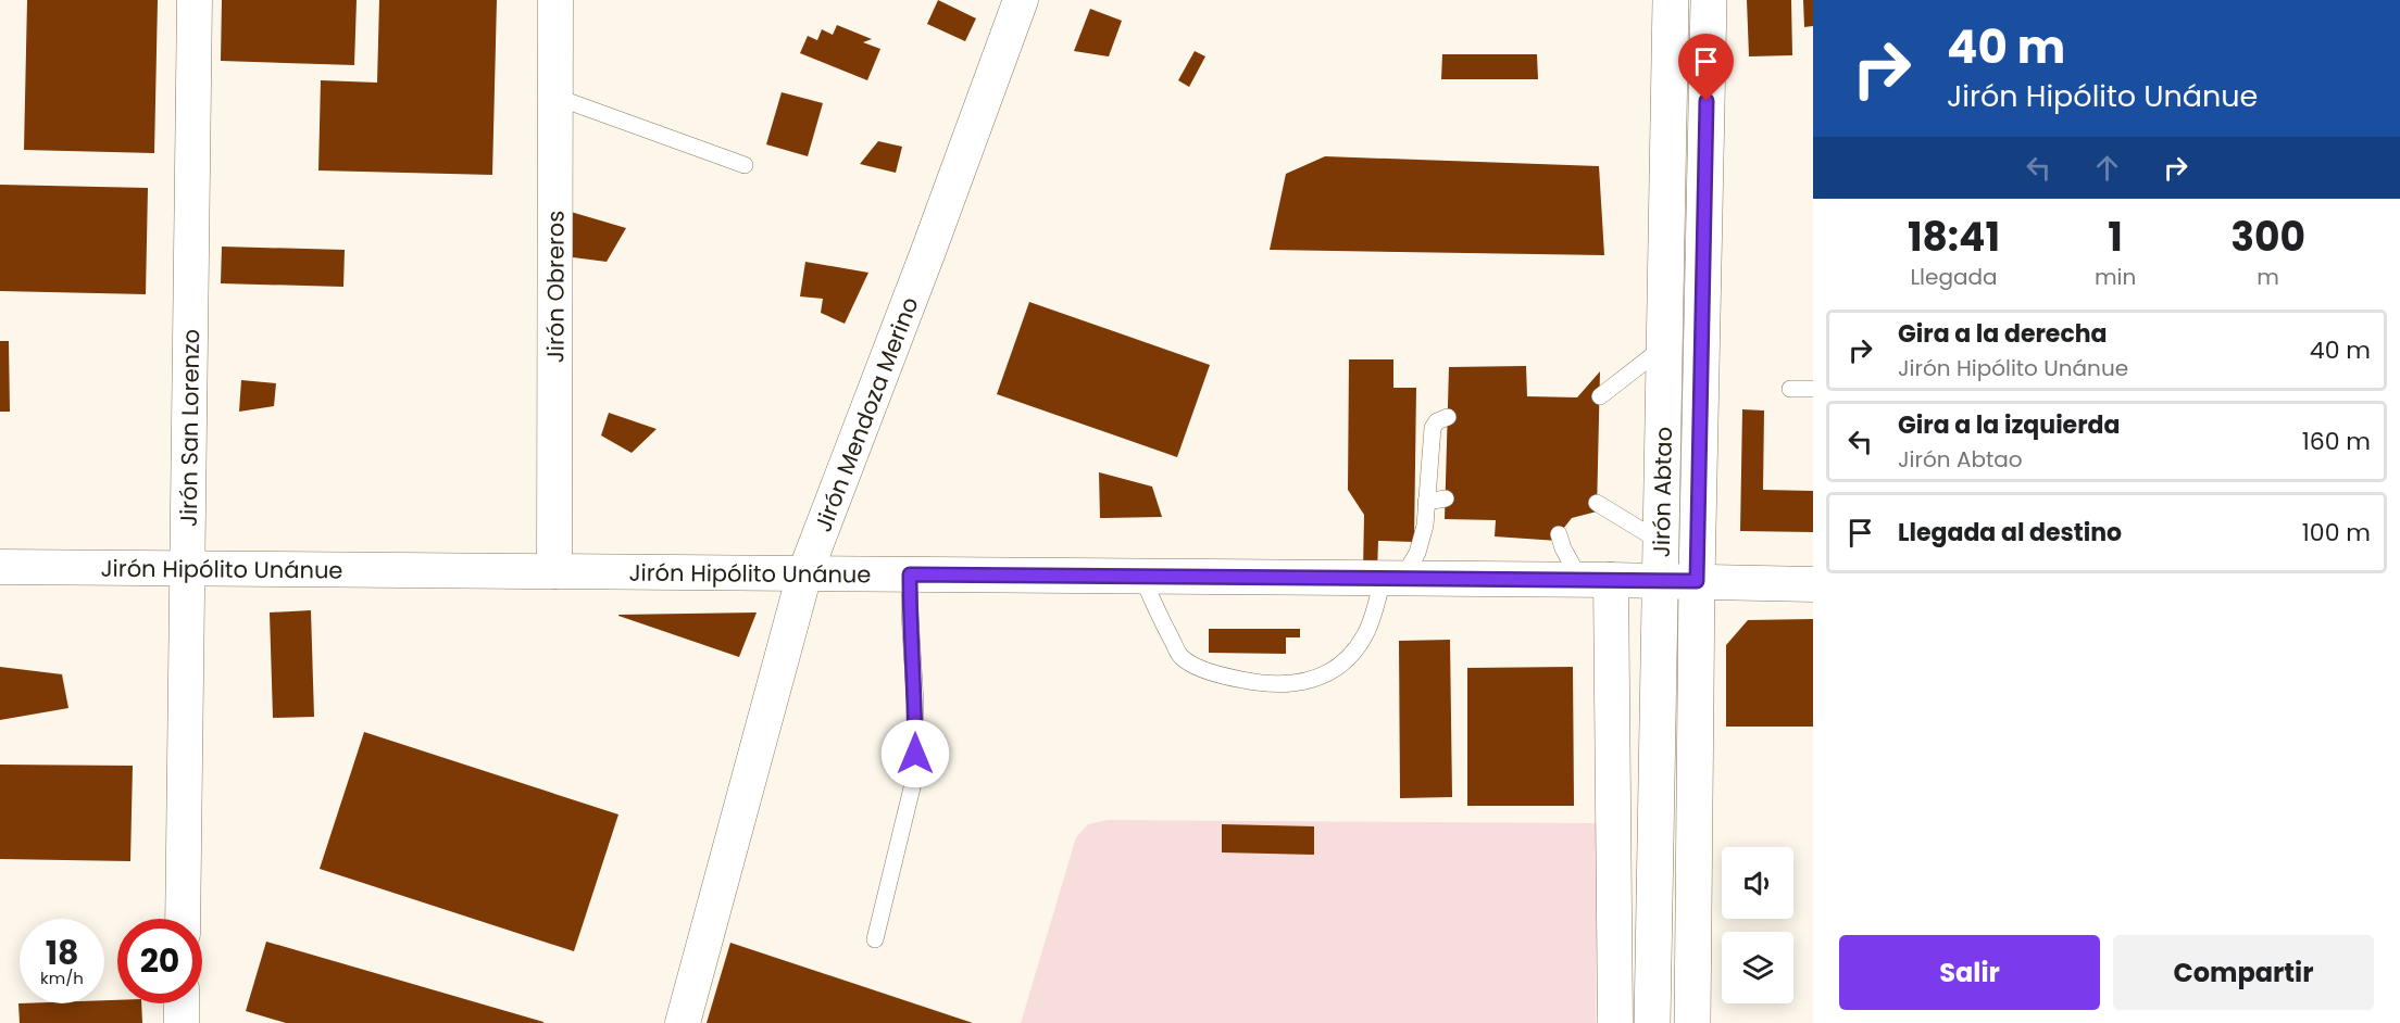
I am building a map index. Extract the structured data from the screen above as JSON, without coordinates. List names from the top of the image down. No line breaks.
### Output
{"streets":{"street":["Jirón Obreros","Jirón Mendoza Merino","Jirón San Lorenzo","Jirón Abtao","Jirón Hipólito Unánue"]},"crossings":[["Jirón Obreros","Jirón Hipólito Unánue"],["Jirón Mendoza Merino","Jirón Hipólito Unánue"],["Jirón San Lorenzo","Jirón Hipólito Unánue"],["Jirón Abtao","Jirón Hipólito Unánue"]],"page":{"turn":["40 m","Jirón Hipólito Unánue"],"eta":["18:41","Llegada","1","min","300","m"],"list":[{"name":"Gira a la derecha","note":"Jirón Hipólito Unánue","value":"40 m"},{"name":"Gira a la izquierda","note":"Jirón Abtao","value":"160 m"},{"name":"Llegada al destino","value":"100 m"}],"speed":"18 km/h","limit":"20","buttons":["Salir","Compartir"]}}
